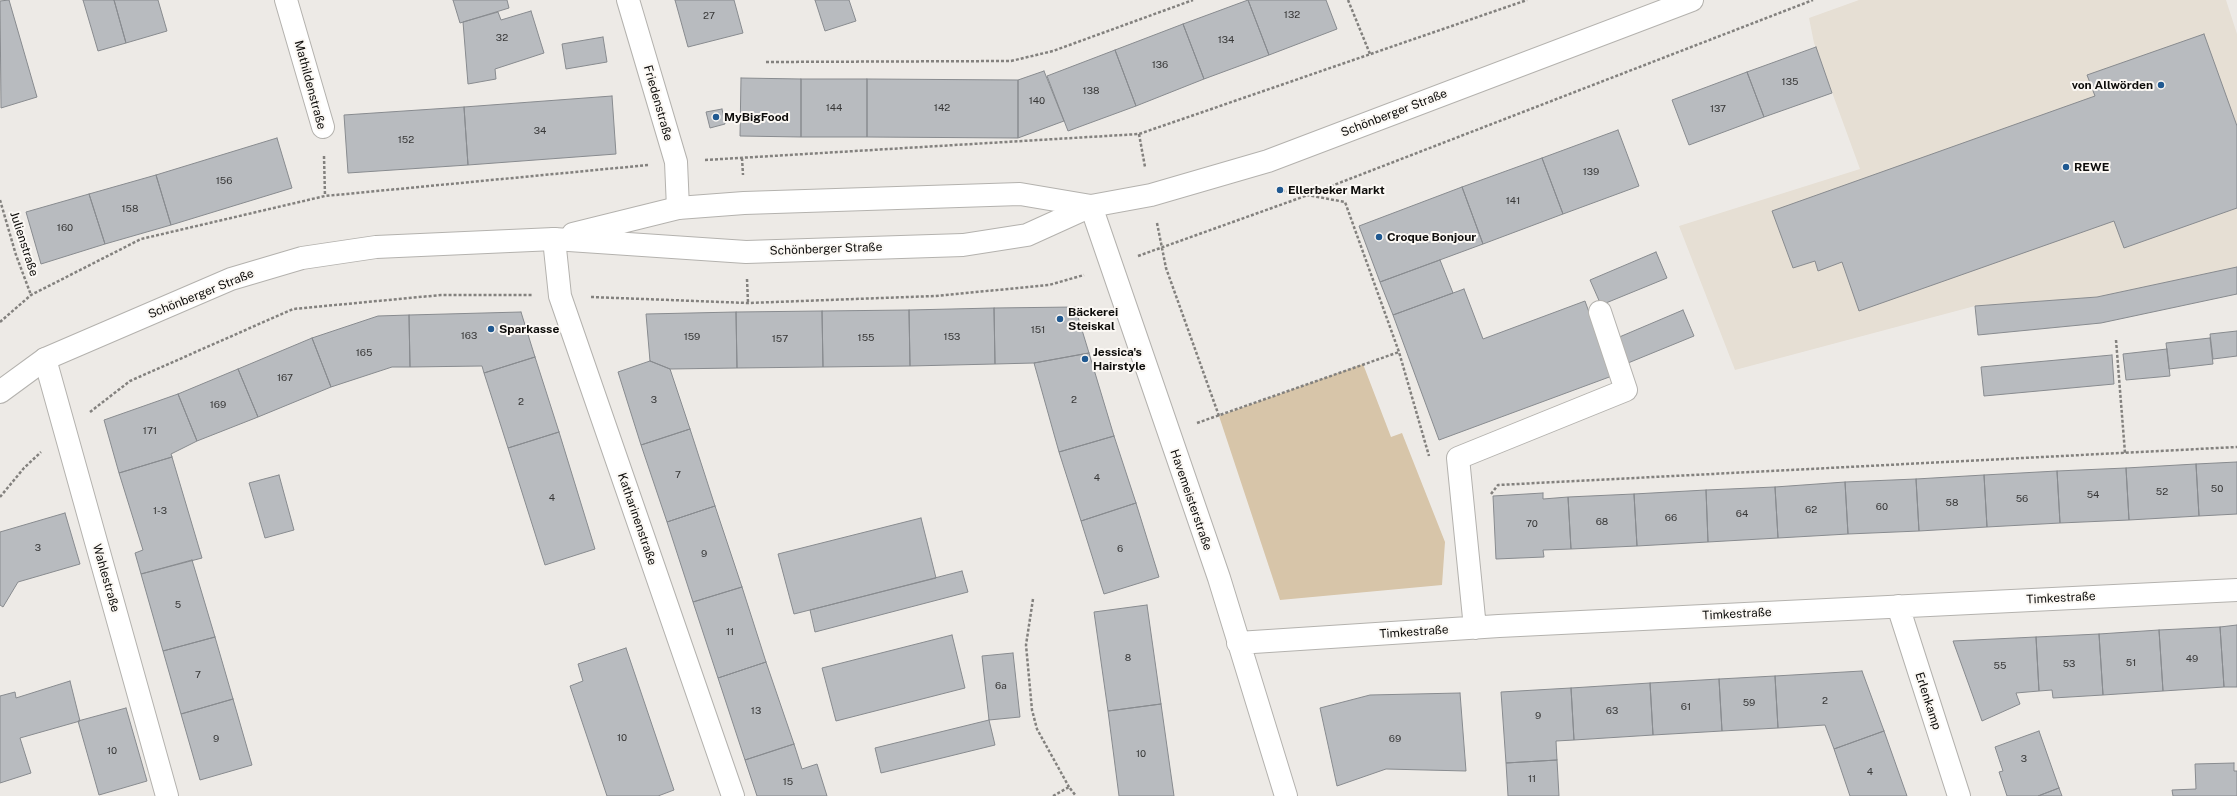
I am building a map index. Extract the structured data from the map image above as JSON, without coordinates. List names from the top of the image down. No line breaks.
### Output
{"streets":{"street":["Mathildenstraße","Friedenstraße","Schönberger Straße","Havemeisterstraße","Katharinenstraße","Wahlestraße","Timkestraße","Erlenkamp"],"path":["Julienstraße"]},"crossings":[["Friedenstraße","Schönberger Straße"],["Schönberger Straße","Havemeisterstraße"],["Schönberger Straße","Katharinenstraße"],["Schönberger Straße","Wahlestraße"],["Havemeisterstraße","Timkestraße"],["Timkestraße","Erlenkamp"]],"places":["von Allwörden","MyBigFood","REWE","Ellerbeker Markt","Croque Bonjour","Bäckerei Steiskal","Sparkasse","Jessica's Hairstyle"],"house_numbers":["132","27","32","134","136","135","138","140","144","142","137","34","152","139","156","141","158","160","151","163","159","153","155","157","165","167","3","2","2","169","171","7","4","50","52","54","4","56","58","60","62","1-3","64","66","68","70","3","6","9","5","11","8","49","51","53","55","7","6a","2","59","61","13","63","9","10","9","69","10","10","3","4","11","15"]}
